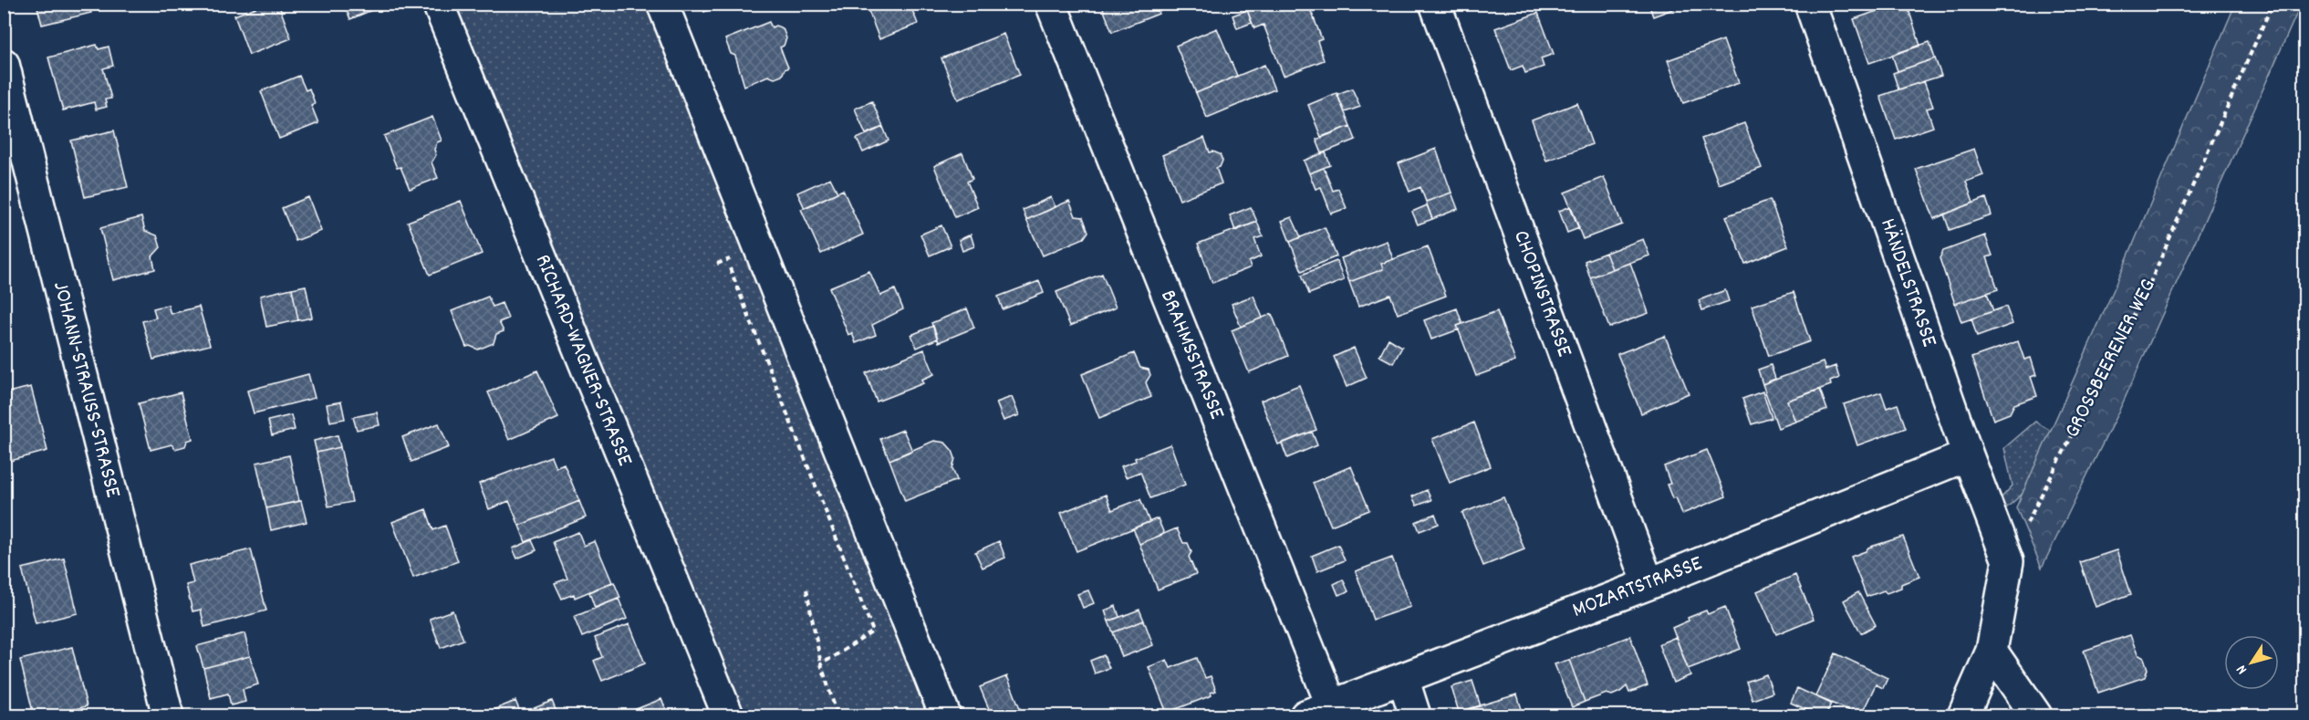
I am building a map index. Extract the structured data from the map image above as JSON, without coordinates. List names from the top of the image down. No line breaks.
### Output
{"streets":{"street":["HÄNDELSTRASSE","CHOPINSTRASSE","BRAHMSSTRASSE","RICHARD-WAGNER-STRASSE","JOHANN-STRAUSS-STRASSE","MOZARTSTRASSE"],"path":["GROSSBEERENER WEG"]},"crossings":[["HÄNDELSTRASSE","GROSSBEERENER WEG"],["HÄNDELSTRASSE","MOZARTSTRASSE"],["CHOPINSTRASSE","MOZARTSTRASSE"],["BRAHMSSTRASSE","MOZARTSTRASSE"]],"north":"bottom left"}
